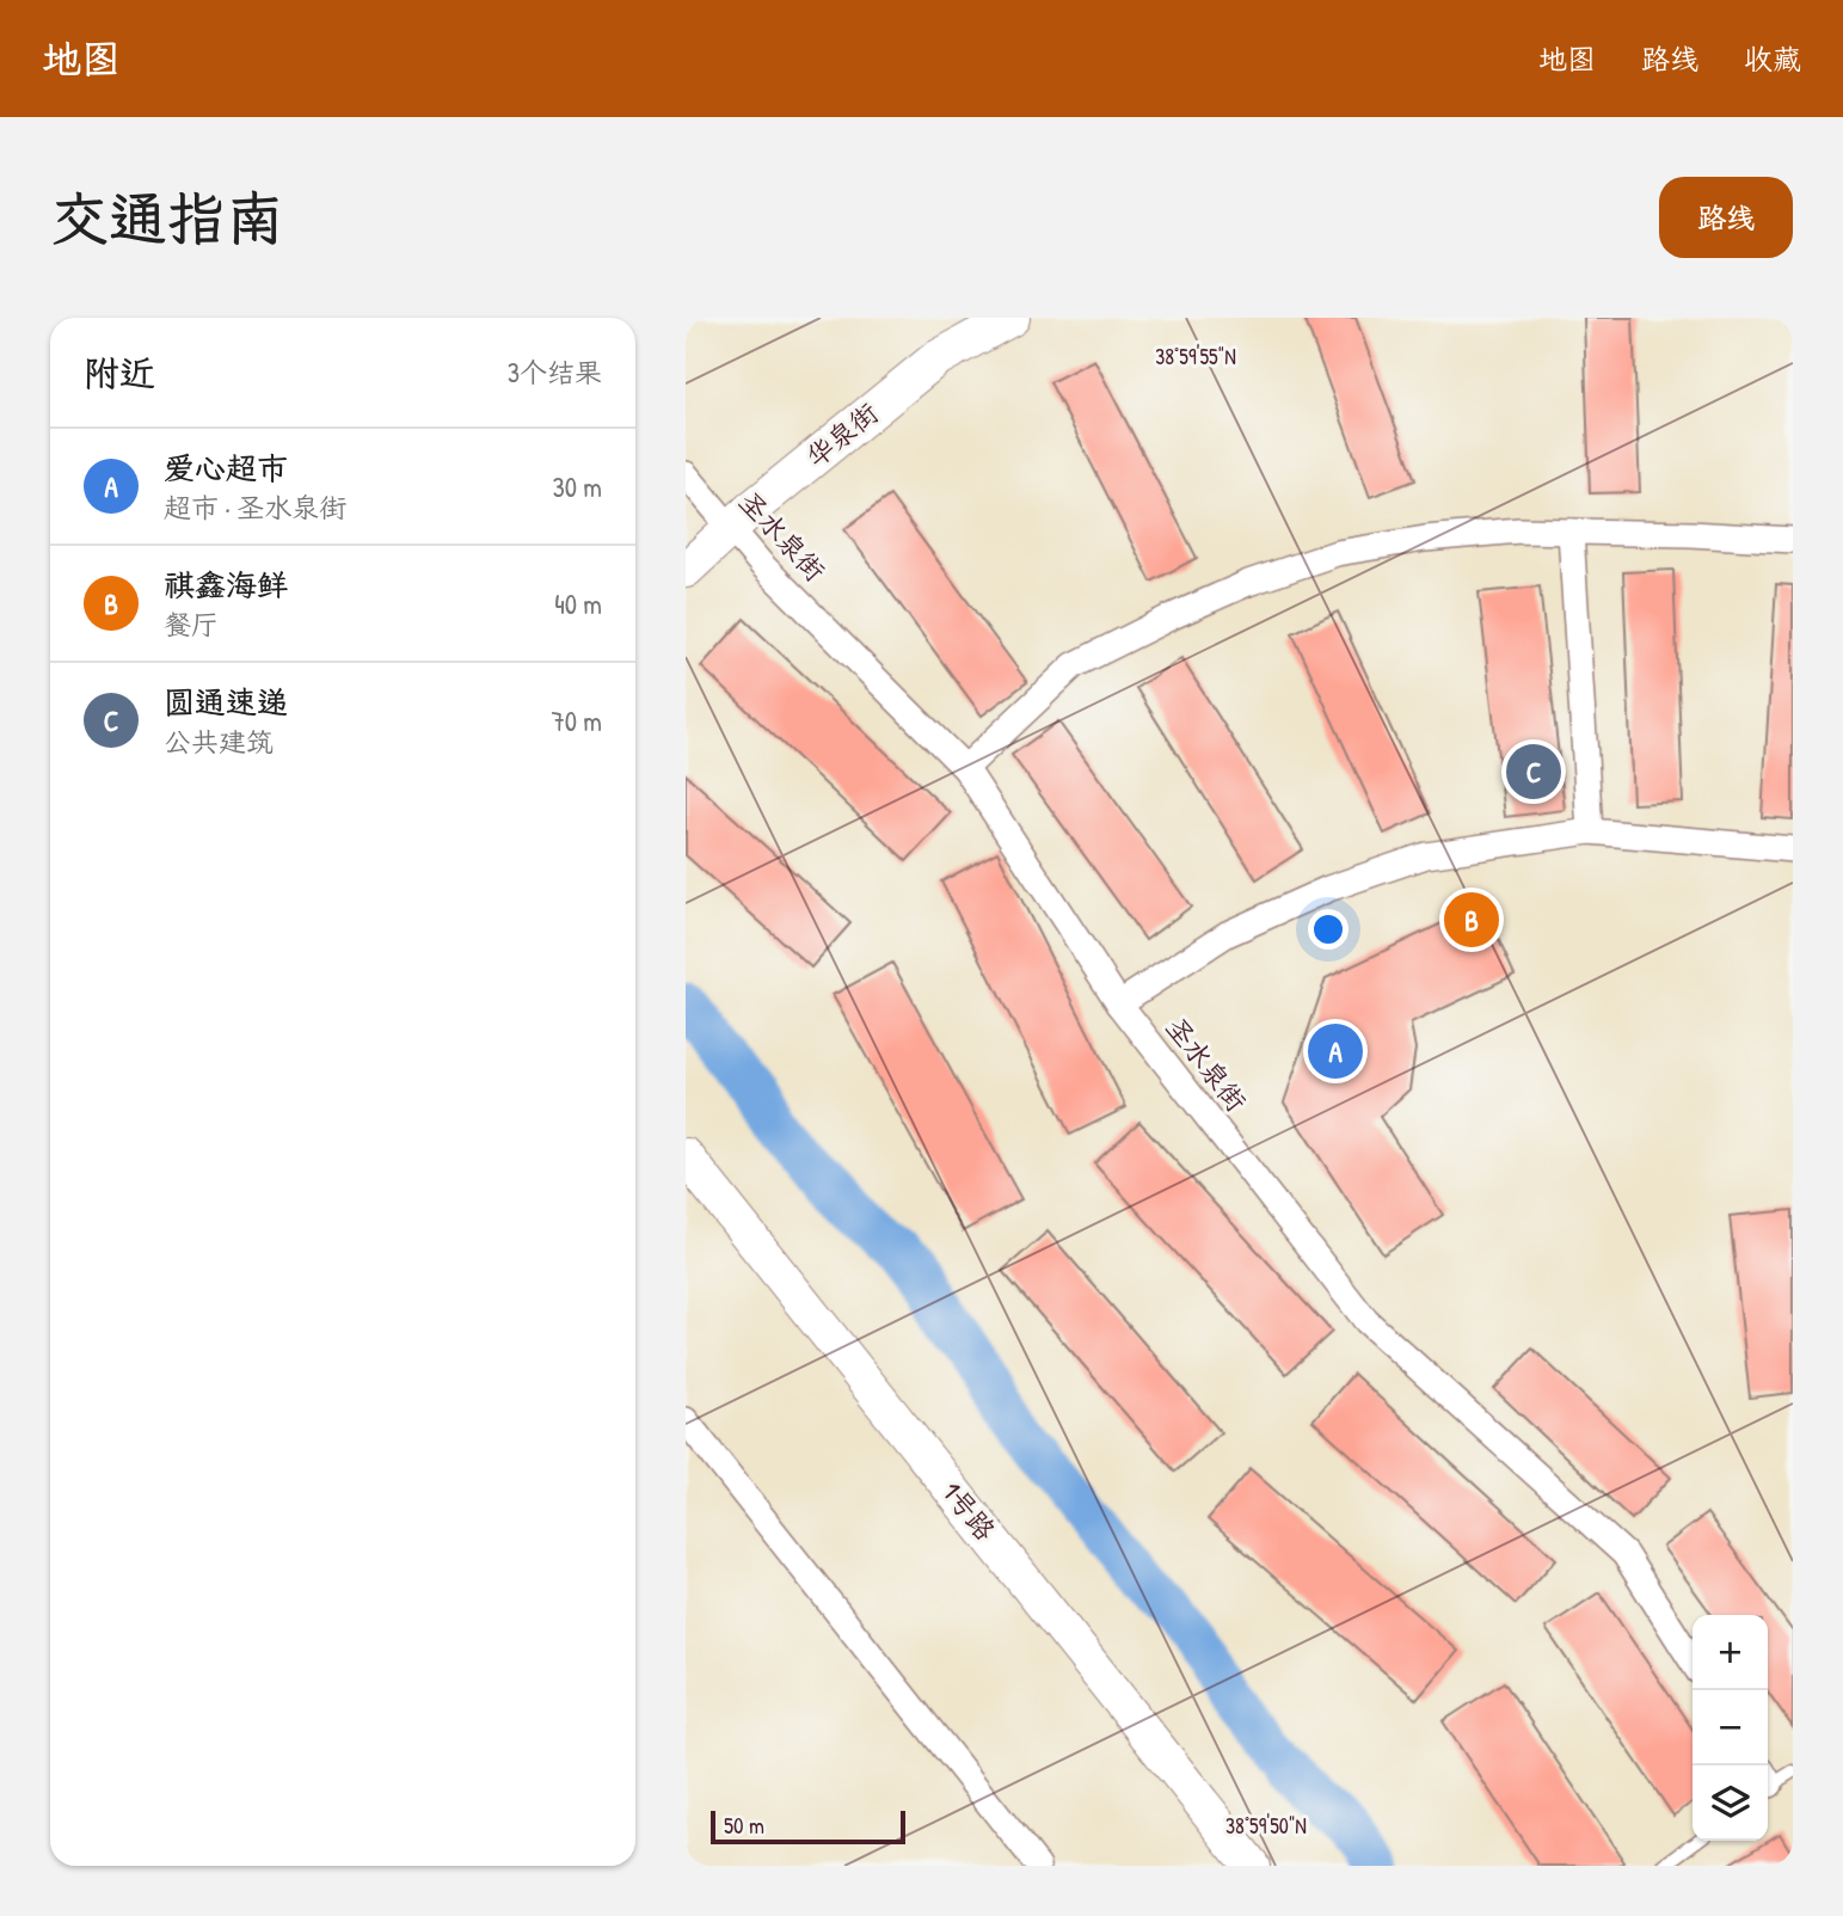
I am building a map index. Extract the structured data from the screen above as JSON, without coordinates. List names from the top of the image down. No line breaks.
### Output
{"streets":{"street":["华泉街","圣水泉街","1号路"]},"crossings":[["华泉街","圣水泉街"]],"scale_bar":"50 m","page":{"header":"地图","nav":["地图","路线","收藏"],"buttons":"路线","title":"交通指南","heading":["附近","3个结果"],"list":[{"mark":"A","name":"爱心超市","note":"超市 · 圣水泉街","value":"30 m"},{"mark":"B","name":"祺鑫海鲜","note":"餐厅","value":"40 m"},{"mark":"C","name":"圆通速递","note":"公共建筑","value":"70 m"}],"pins":["C","B","A"],"map_buttons":["+","−"],"scale":"50 m"},"coordinates":["38°59'55\"N","38°59'50\"N"]}
